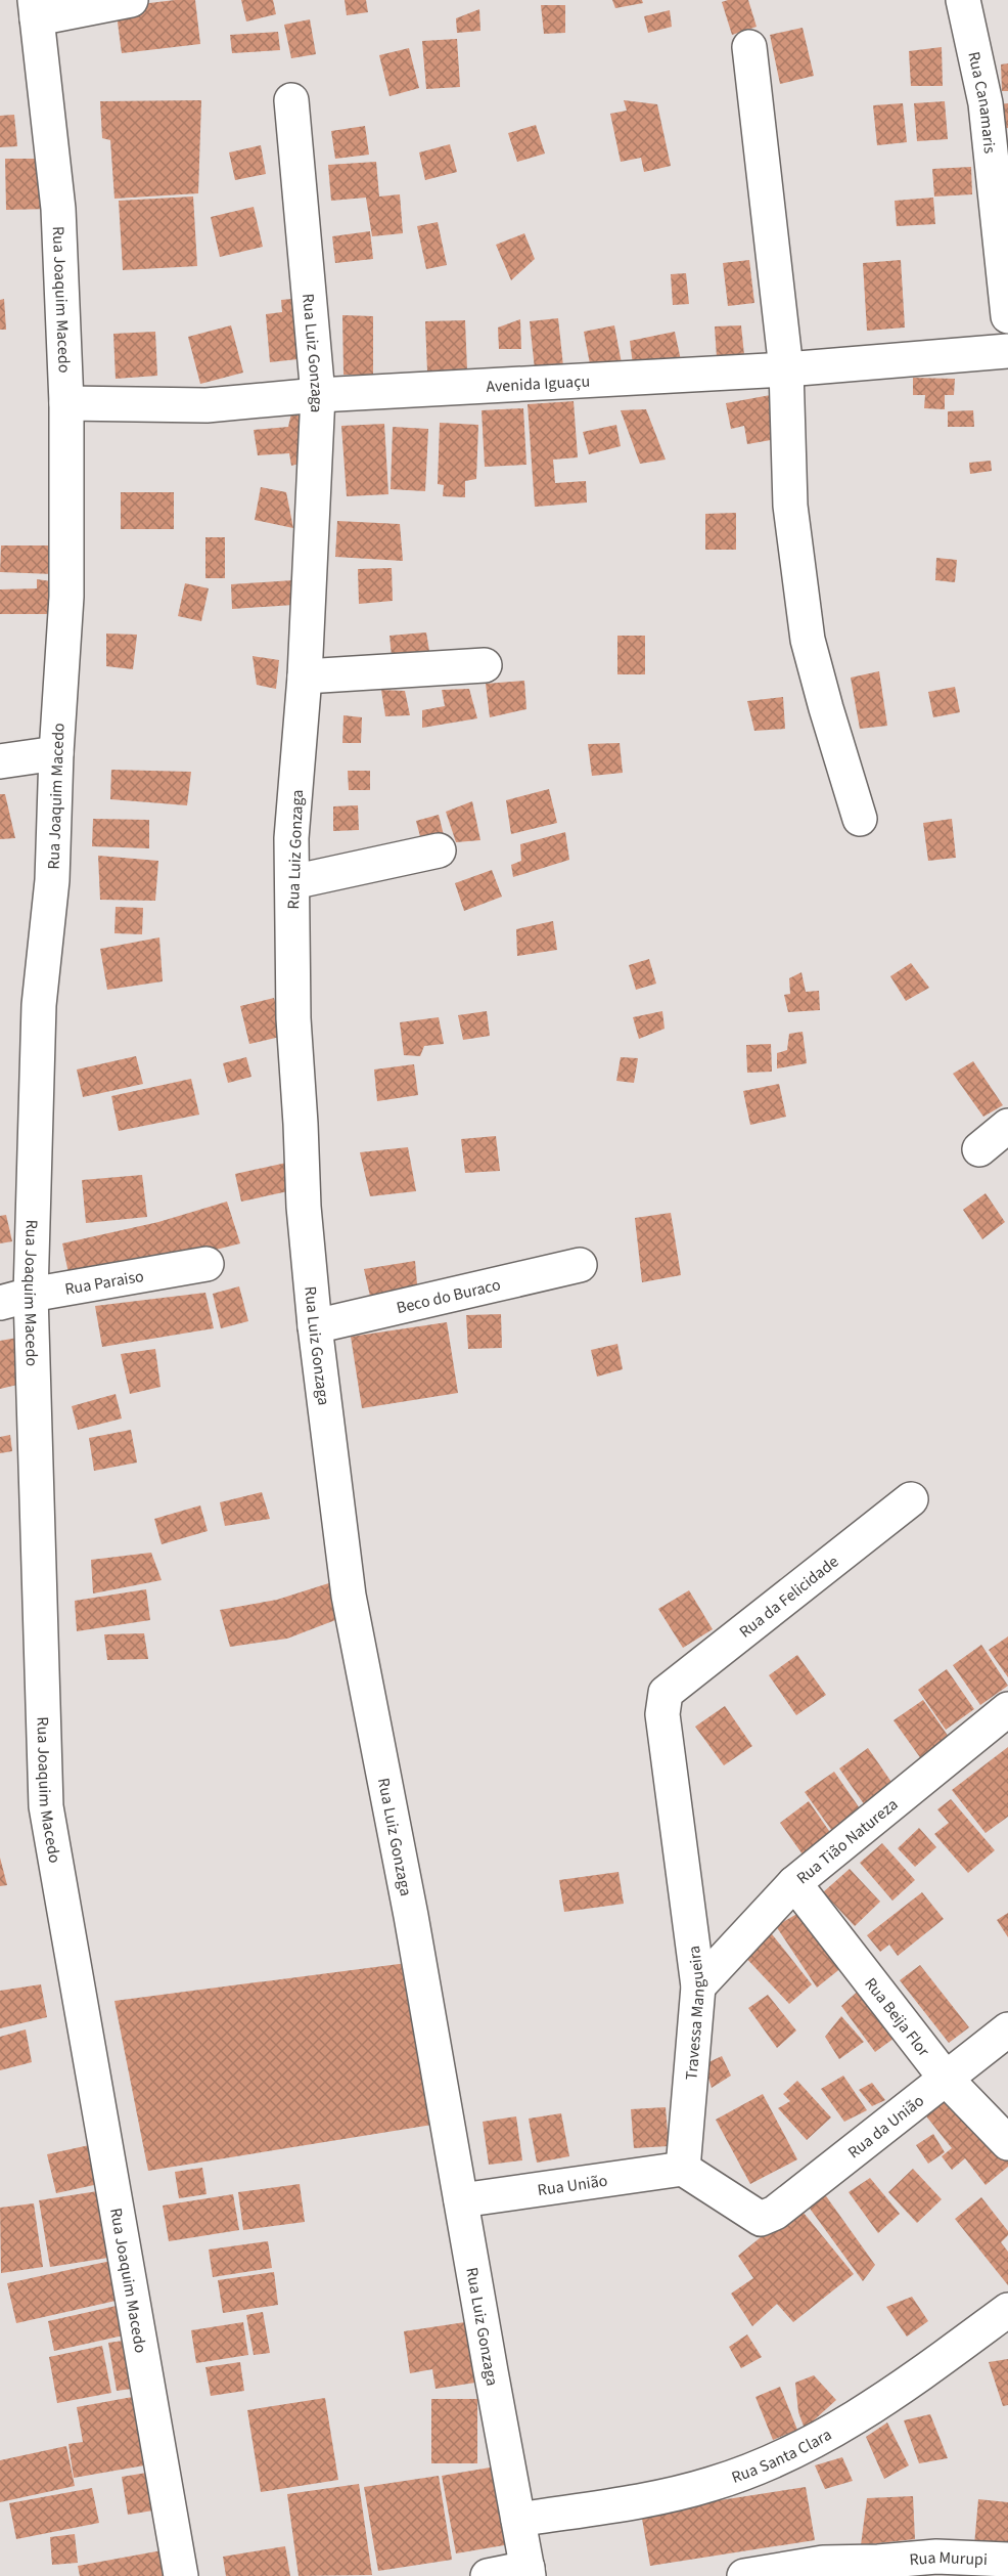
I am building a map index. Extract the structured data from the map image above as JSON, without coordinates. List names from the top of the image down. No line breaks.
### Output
{"streets":{"street":["Rua Canamaris","Rua Joaquim Macedo","Rua Luiz Gonzaga","Avenida Iguaçu","Rua Paraiso","Beco do Buraco","Rua da Felicidade","Rua Tião Natureza","Travessa Mangueira","Rua Beija Flor","Rua da União","Rua União","Rua Santa Clara","Rua Murupi"]},"crossings":[["Rua Joaquim Macedo","Avenida Iguaçu"],["Rua Joaquim Macedo","Rua Paraiso"],["Rua Luiz Gonzaga","Avenida Iguaçu"],["Rua Luiz Gonzaga","Beco do Buraco"],["Rua Luiz Gonzaga","Rua União"],["Rua Luiz Gonzaga","Rua Santa Clara"],["Rua da Felicidade","Travessa Mangueira"],["Rua Tião Natureza","Travessa Mangueira"],["Rua Tião Natureza","Rua Beija Flor"],["Travessa Mangueira","Rua da União"],["Travessa Mangueira","Rua União"],["Rua Beija Flor","Rua da União"],["Rua da União","Rua União"]]}
